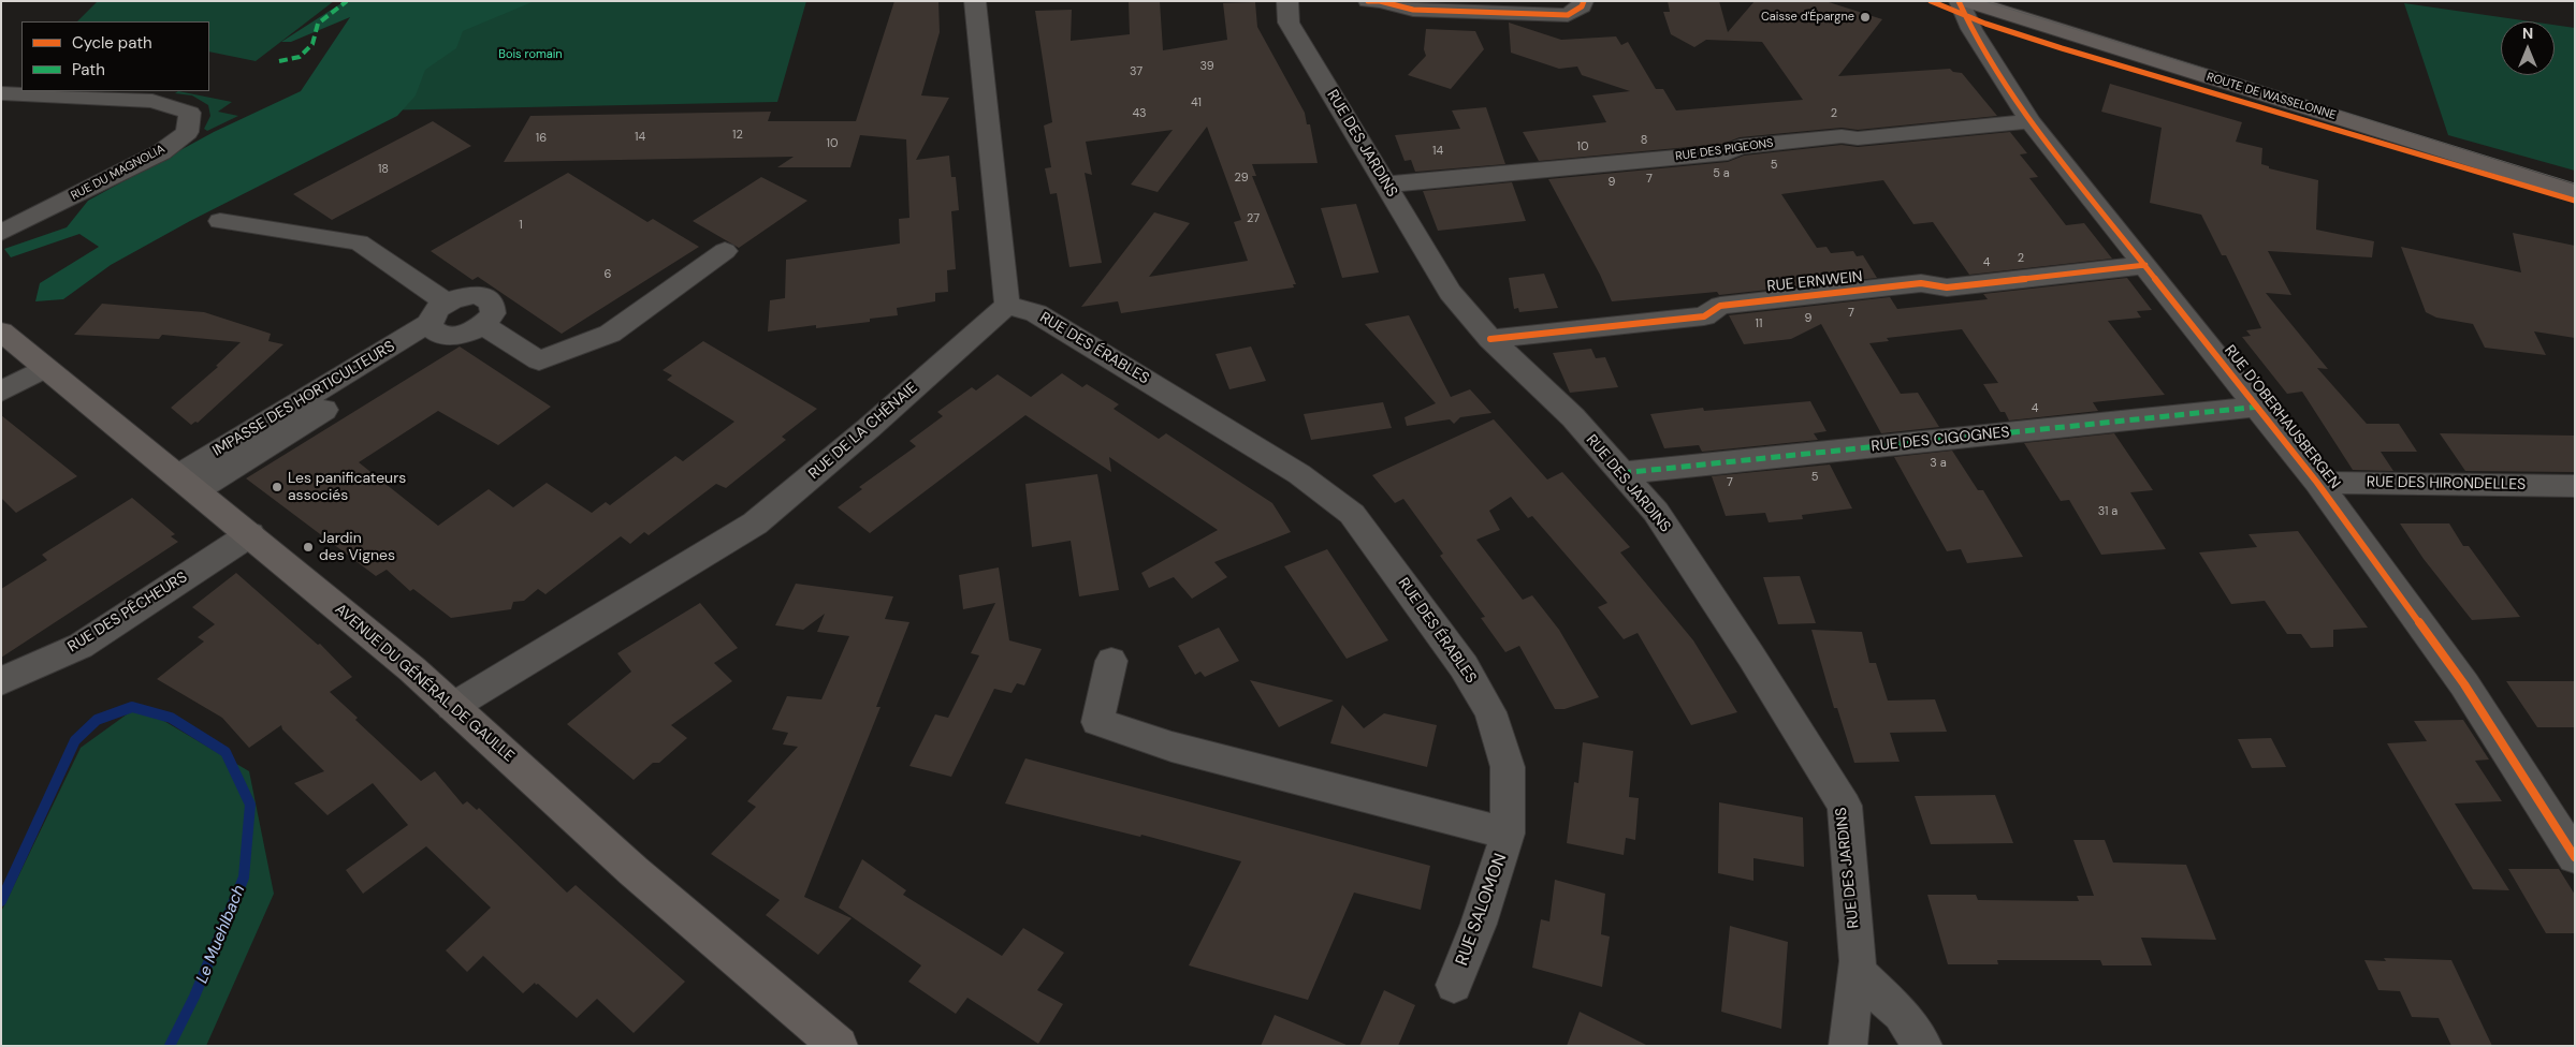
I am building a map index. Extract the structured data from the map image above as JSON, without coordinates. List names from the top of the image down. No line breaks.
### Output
{"streets":{"main road":["ROUTE DE WASSELONNE","AVENUE DU GÉNÉRAL DE GAULLE"],"street":["RUE DES JARDINS","RUE DES PIGEONS","RUE DU MAGNOLIA","RUE ERNWEIN","RUE DES ÉRABLES","IMPASSE DES HORTICULTEURS","RUE D'OBERHAUSBERGEN","RUE DE LA CHÊNAIE","RUE DES CIGOGNES","RUE DES HIRONDELLES","RUE DES PÊCHEURS","RUE SALOMON"]},"crossings":[["RUE DES JARDINS","RUE DES PIGEONS"],["RUE DES JARDINS","RUE ERNWEIN"],["RUE DES JARDINS","RUE DES CIGOGNES"],["RUE DES PIGEONS","RUE D'OBERHAUSBERGEN"],["RUE ERNWEIN","RUE D'OBERHAUSBERGEN"],["RUE DES ÉRABLES","RUE DE LA CHÊNAIE"],["RUE DES ÉRABLES","RUE SALOMON"],["IMPASSE DES HORTICULTEURS","AVENUE DU GÉNÉRAL DE GAULLE"],["RUE D'OBERHAUSBERGEN","RUE DES CIGOGNES"],["RUE D'OBERHAUSBERGEN","RUE DES HIRONDELLES"],["RUE DE LA CHÊNAIE","AVENUE DU GÉNÉRAL DE GAULLE"],["RUE DES PÊCHEURS","AVENUE DU GÉNÉRAL DE GAULLE"]],"water":["Le Muehlbach"],"parks":["Bois romain"],"places":["Caisse d'Épargne","Les panificateurs associés","Jardin des Vignes"],"house_numbers":["39","37","41","43","2","12","14","16","8","10","10","14","5","18","5 a","29","7","9","27","1","2","4","6","7","9","11","4","3 a","5","7","31 a"],"legend":["Cycle path","Path"],"north":"top"}
